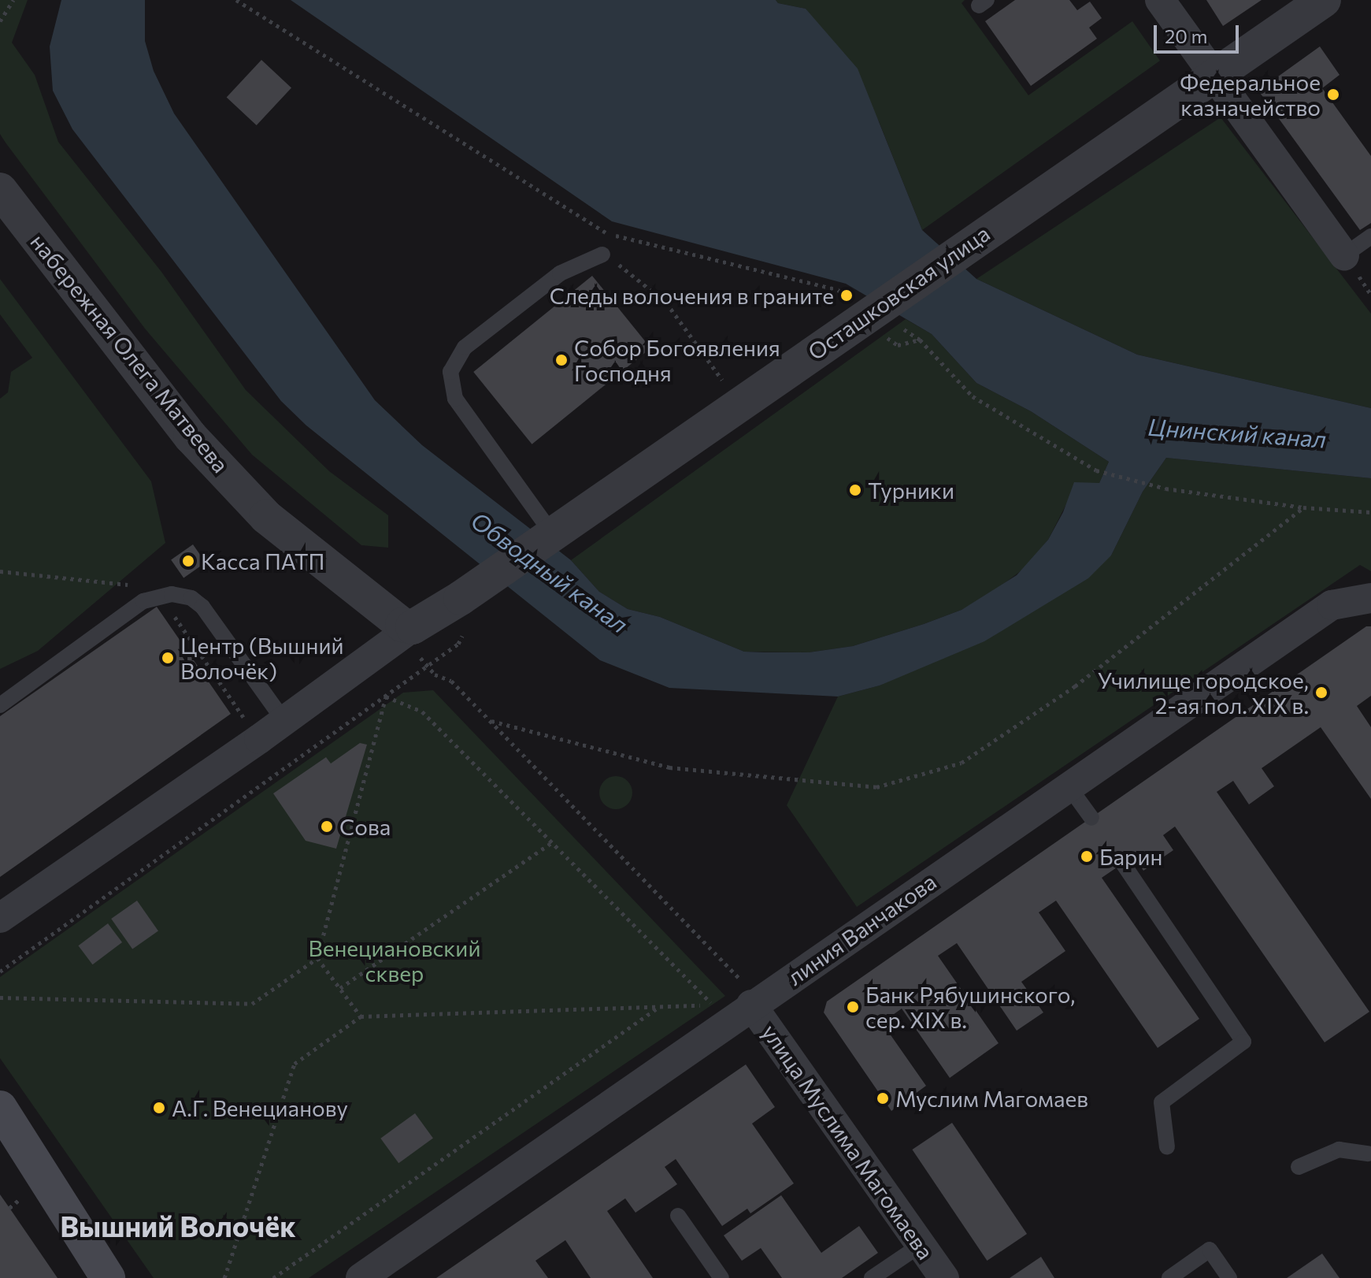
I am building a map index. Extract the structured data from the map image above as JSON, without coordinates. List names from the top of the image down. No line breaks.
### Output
{"streets":{"street":["Осташковская улица","набережная Олега Матвеева","линия Ванчакова","улица Муслима Магомаева"]},"crossings":[["Осташковская улица","набережная Олега Матвеева"],["линия Ванчакова","улица Муслима Магомаева"]],"districts":["Вышний Волочёк"],"water":["Цнинский канал","Обводный канал"],"parks":["Венециановский сквер"],"places":["Федеральное казначейство","Следы волочения в граните","Собор Богоявления Господня","Турники","Касса ПАТП","Центр (Вышний Волочёк)","Училище городское, 2-ая пол. XIX в.","Сова","Барин","Банк Рябушинского, сер. XIX в.","Муслим Магомаев","А.Г. Венецианову"],"scale_bar":"20 m"}
